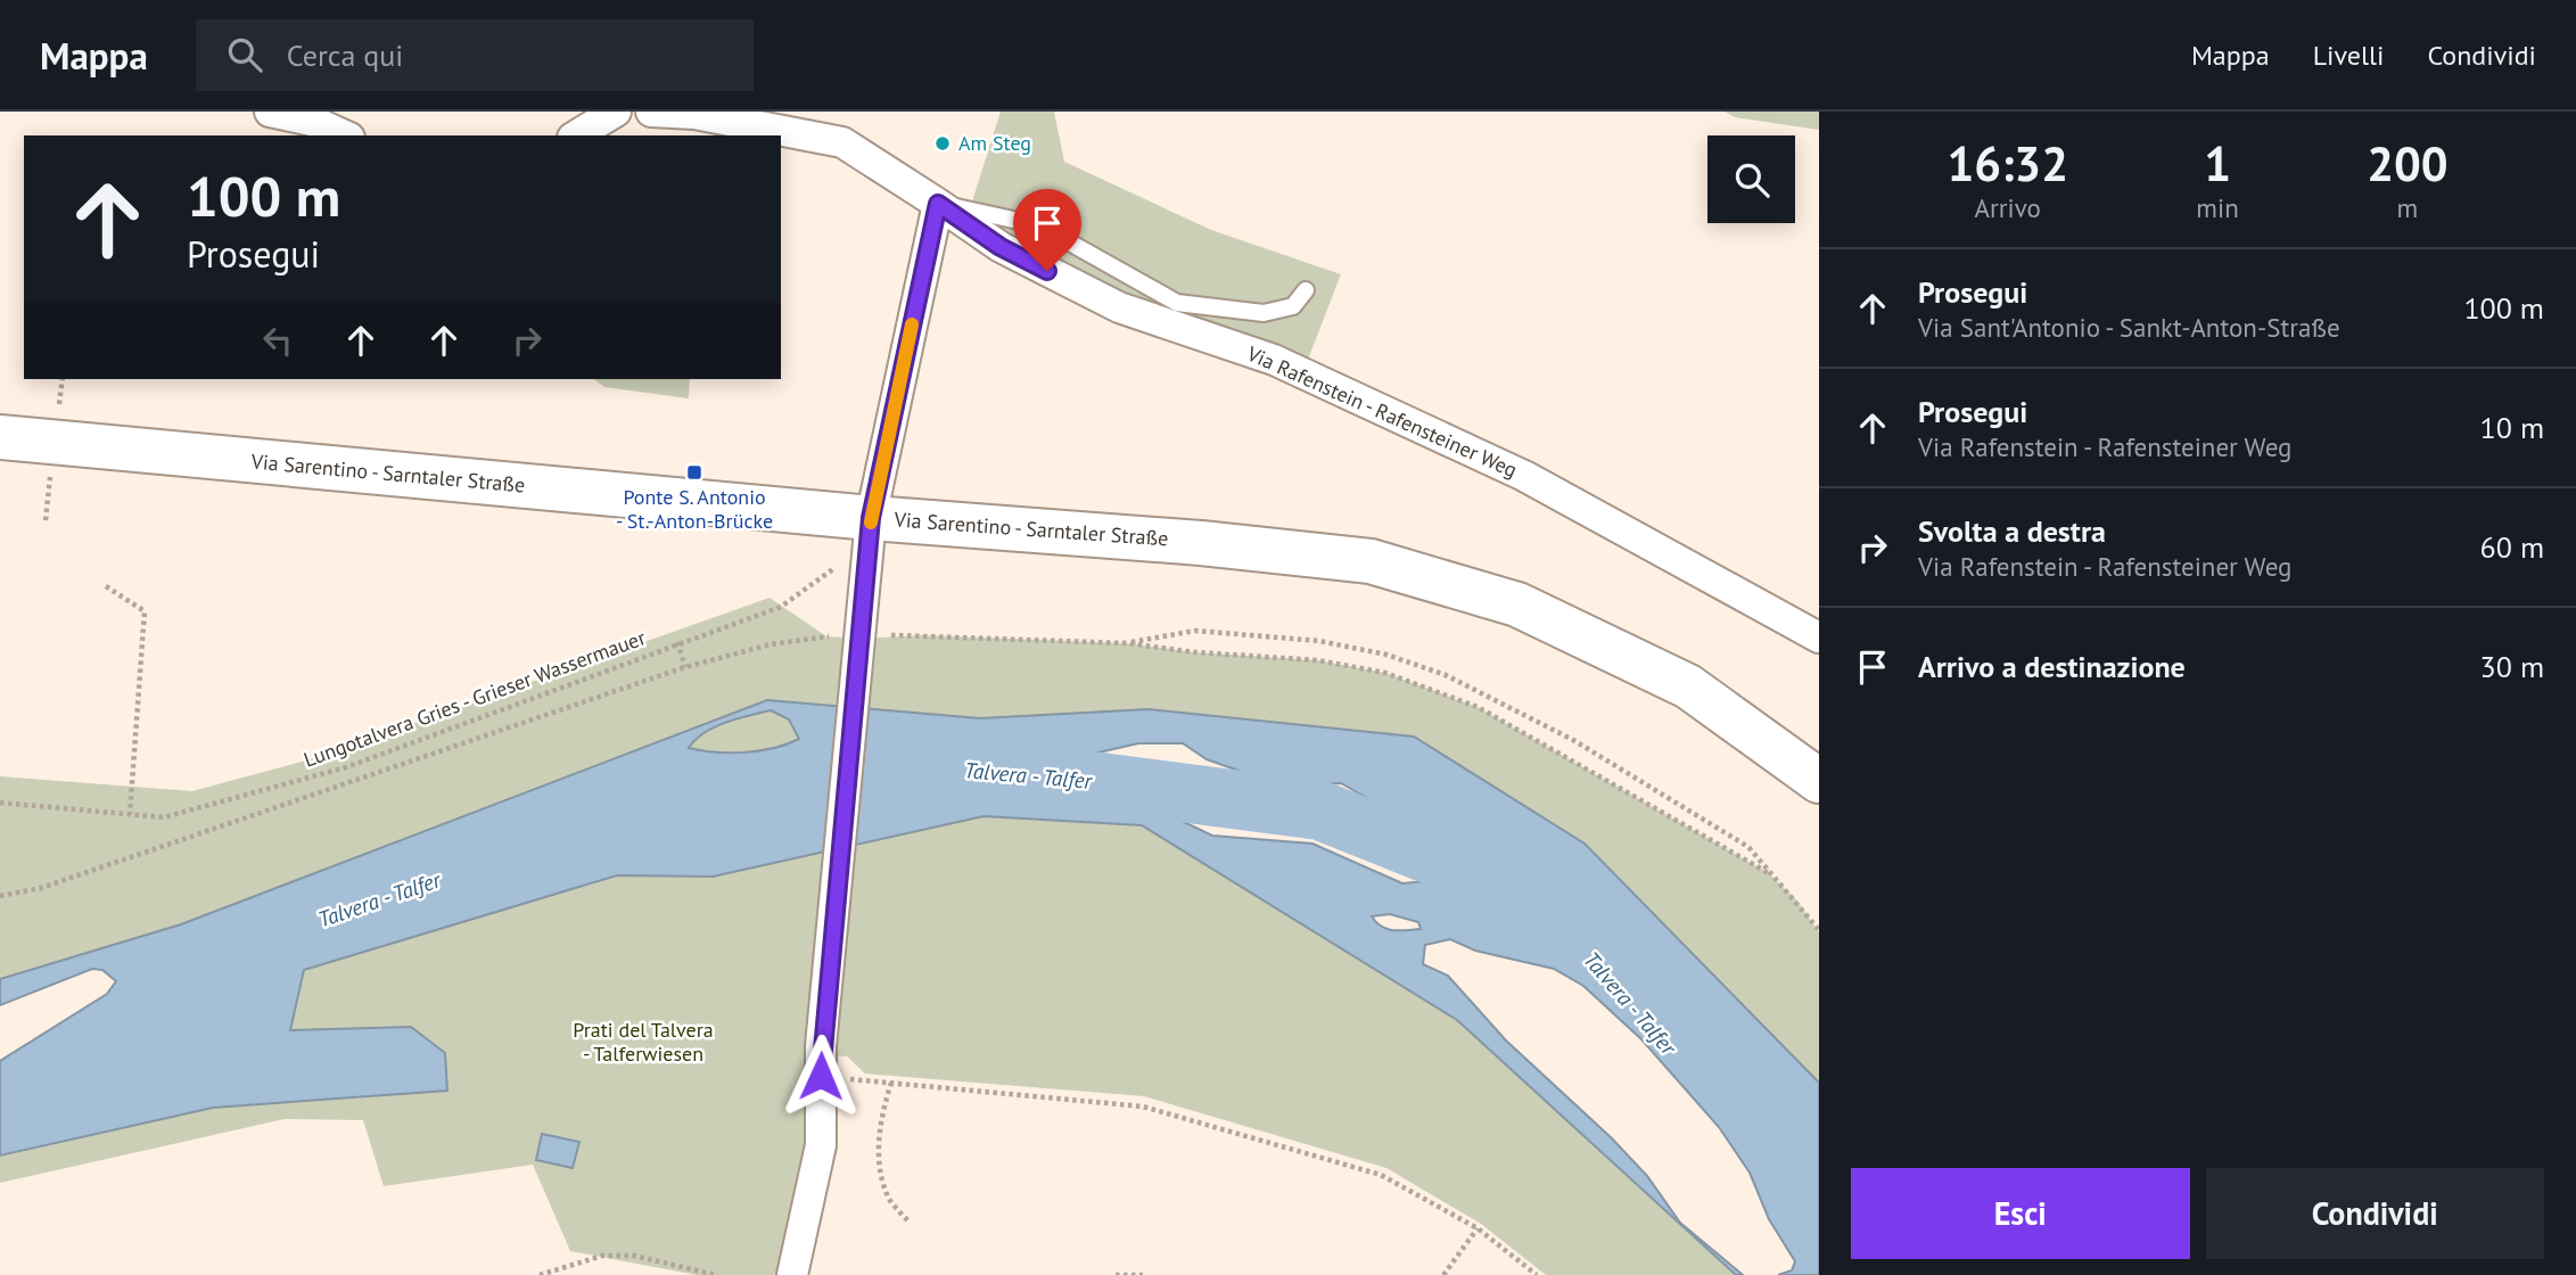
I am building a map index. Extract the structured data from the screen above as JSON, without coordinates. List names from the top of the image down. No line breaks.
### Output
{"streets":{"main road":["Via Sarentino - Sarntaler Straße"],"street":["Via Rafenstein - Rafensteiner Weg"],"path":["Lungotalvera Gries - Grieser Wassermauer"]},"water":["Talvera - Talfer"],"parks":["Prati del Talvera - Talferwiesen"],"places":{"other":["Am Steg"],"transit":["Ponte S. Antonio - St.-Anton-Brücke"]},"page":{"header":"Mappa","search":"Cerca qui","nav":["Mappa","Livelli","Condividi"],"eta":["16:32","Arrivo","1","min","200","m"],"turn":["100 m","Prosegui"],"list":[{"name":"Prosegui","note":"Via Sant'Antonio - Sankt-Anton-Straße","value":"100 m"},{"name":"Prosegui","note":"Via Rafenstein - Rafensteiner Weg","value":"10 m"},{"name":"Svolta a destra","note":"Via Rafenstein - Rafensteiner Weg","value":"60 m"},{"name":"Arrivo a destinazione","value":"30 m"}],"buttons":["Esci","Condividi"]}}
